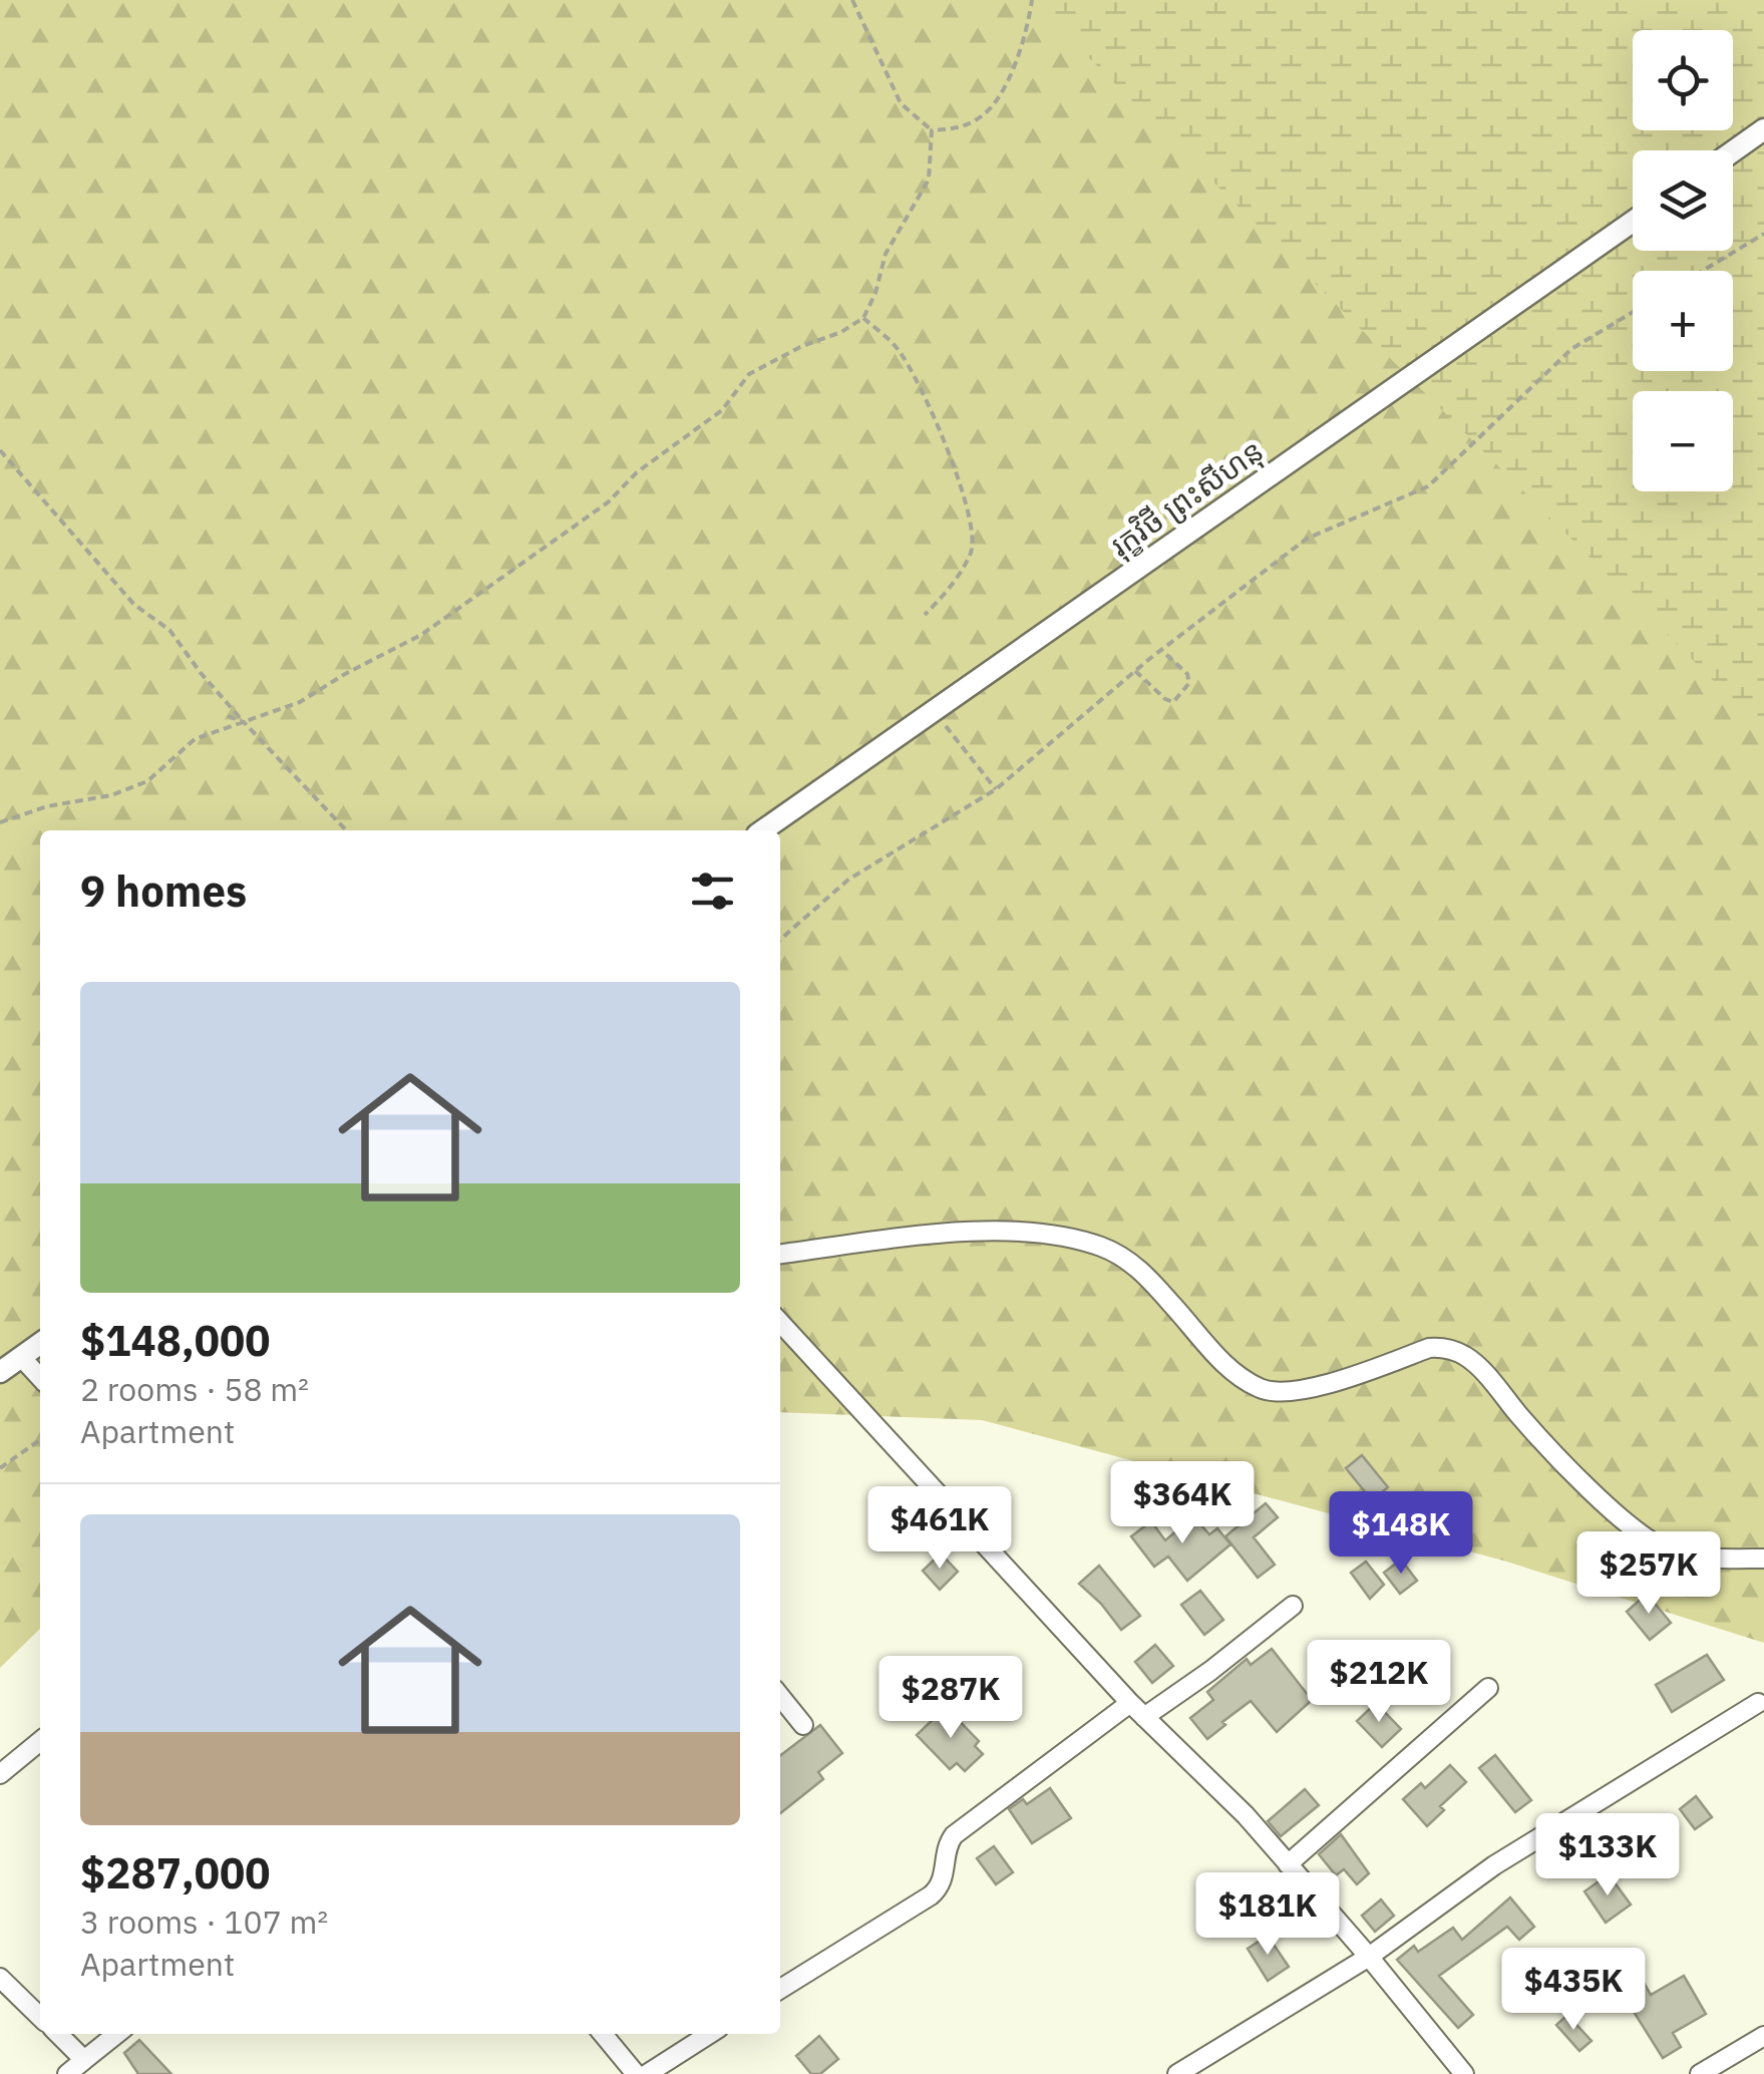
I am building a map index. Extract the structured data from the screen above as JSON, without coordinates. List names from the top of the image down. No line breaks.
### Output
{"streets":{"street":["រុក្ខវិថី ព្រះសីហនុ"]},"page":{"map_buttons":["+","−"],"heading":"9 homes","list":[{"name":"$148,000","note":"2 rooms · 58 m² · Apartment"},{"name":"$287,000","note":"3 rooms · 107 m² · Apartment"}],"price":["$364K","$461K","$148K","$257K","$212K","$287K","$133K","$181K","$435K"]}}
